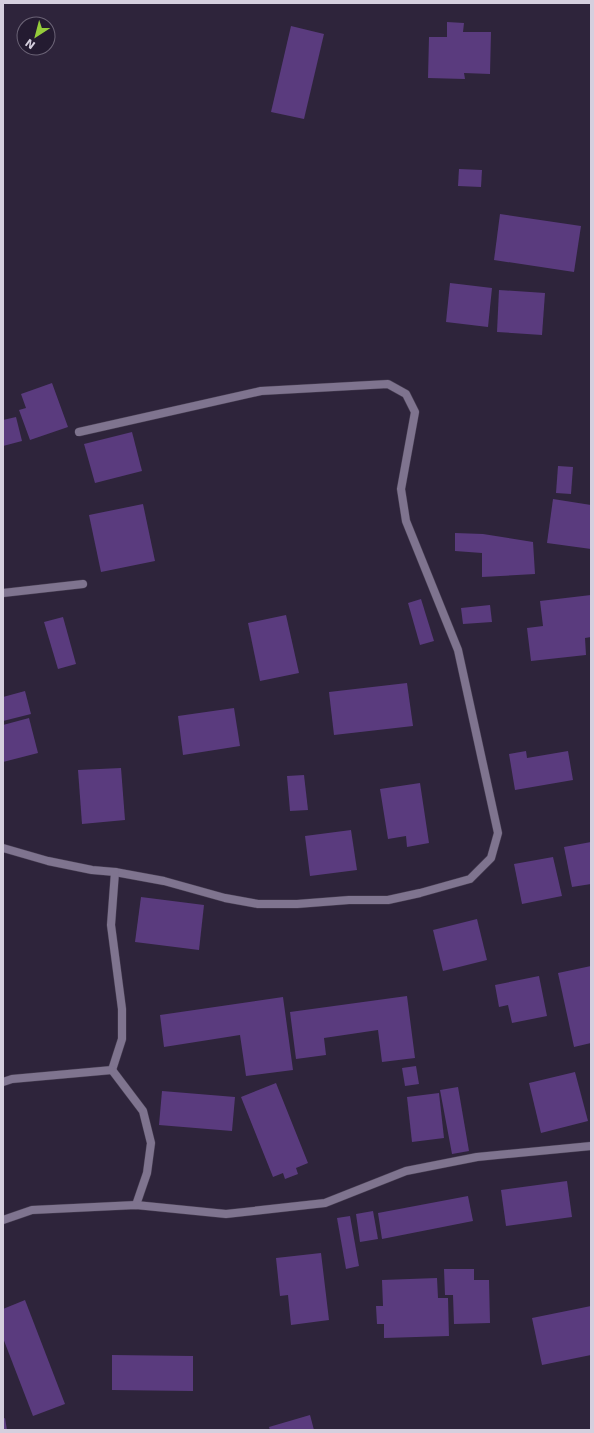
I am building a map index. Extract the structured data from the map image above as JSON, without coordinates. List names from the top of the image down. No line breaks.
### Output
{"north":"bottom left"}
